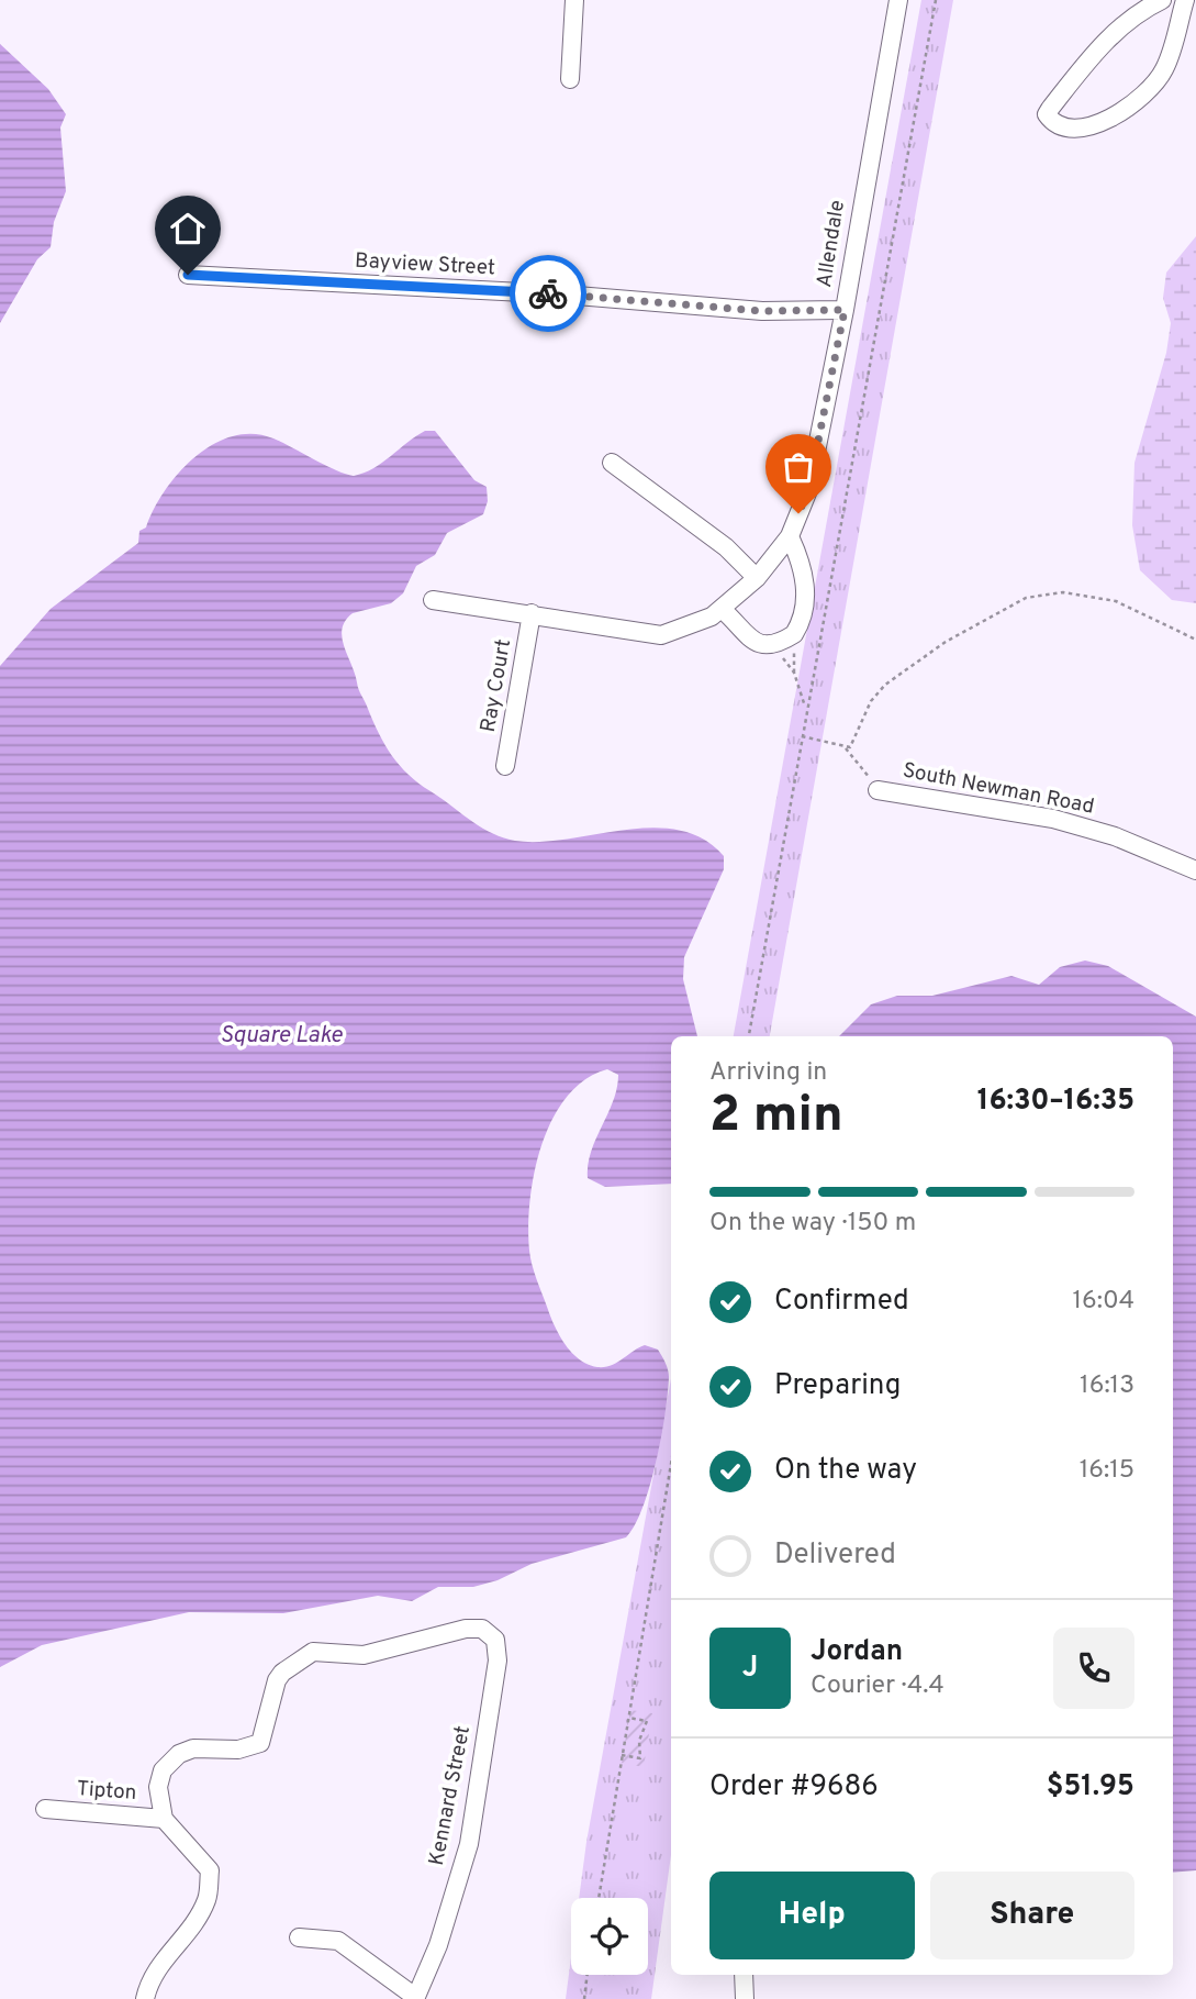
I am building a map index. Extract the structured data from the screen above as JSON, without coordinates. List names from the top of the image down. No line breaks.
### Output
{"streets":{"street":["Allendale","Bayview Street","Ray Court","South Newman Road","Tipton","Kennard Street"]},"crossings":[["Allendale","Bayview Street"],["Allendale","Ray Court"],["Tipton","Kennard Street"]],"water":["Square Lake"],"page":{"heading":["2 min","Arriving in","16:30–16:35"],"panel":["Jordan","Courier · 4.4","Order #9686","$51.95"],"bar":"On the way · 150 m","list":[["Confirmed","16:04"],["Preparing","16:13"],["On the way","16:15"],"Delivered"],"round":"J","buttons":["Help","Share"]}}
